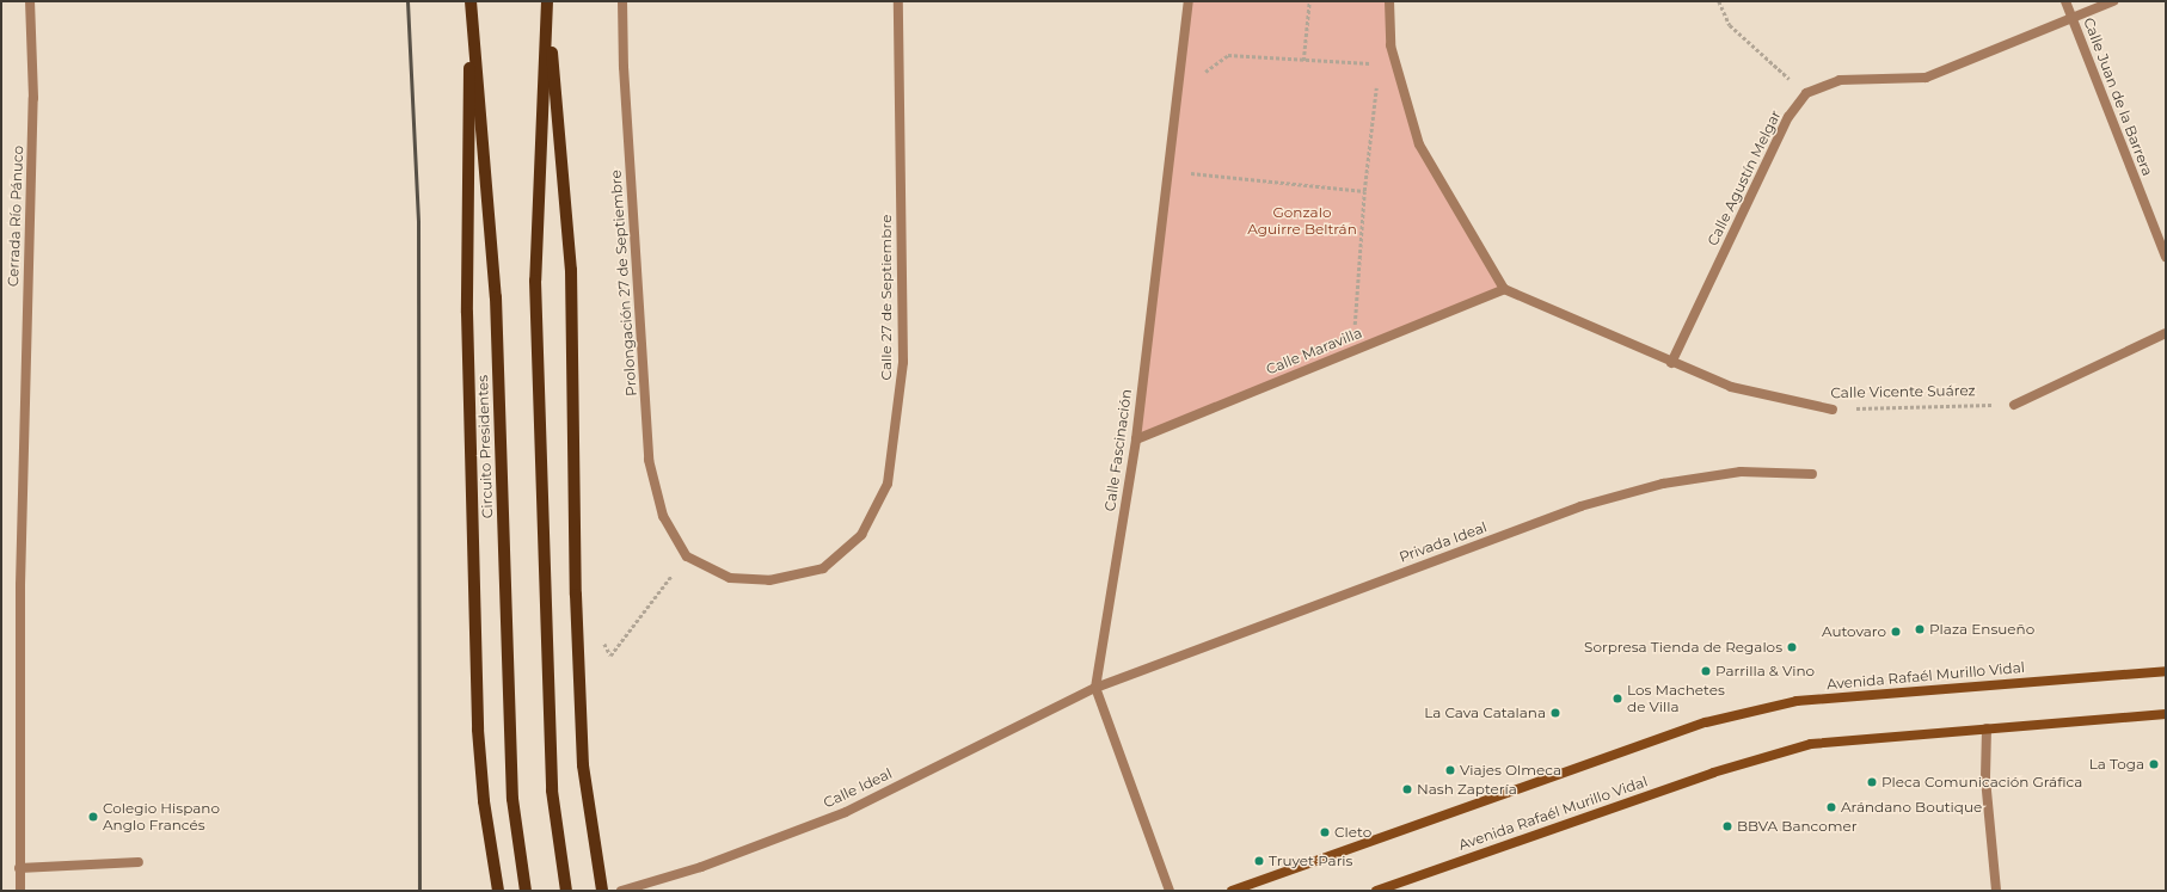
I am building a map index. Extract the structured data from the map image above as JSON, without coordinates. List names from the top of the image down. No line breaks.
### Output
{"streets":{"main road":["Circuito Presidentes","Avenida Rafaél Murillo Vidal"],"street":["Calle Juan de la Barrera","Calle Agustín Melgar","Cerrada Río Pánuco","Prolongación 27 de Septiembre","Calle 27 de Septiembre","Calle Maravilla","Calle Vicente Suárez","Calle Fascinación","Privada Ideal","Calle Ideal"]},"crossings":[["Calle Agustín Melgar","Calle Vicente Suárez"],["Prolongación 27 de Septiembre","Calle 27 de Septiembre"],["Calle Maravilla","Calle Vicente Suárez"],["Calle Maravilla","Calle Fascinación"],["Calle Fascinación","Privada Ideal"],["Calle Fascinación","Calle Ideal"],["Privada Ideal","Calle Ideal"]],"parks":["Gonzalo Aguirre Beltrán"],"places":["Plaza Ensueño","Autovaro","Sorpresa Tienda de Regalos","Parrilla & Vino","Los Machetes de Villa","La Cava Catalana","La Toga","Viajes Olmeca","Pleca Comunicación Gráfica","Nash Zaptería","Arándano Boutique","Colegio Hispano Anglo Francés","BBVA Bancomer","Cleto","Truyet Paris"]}
